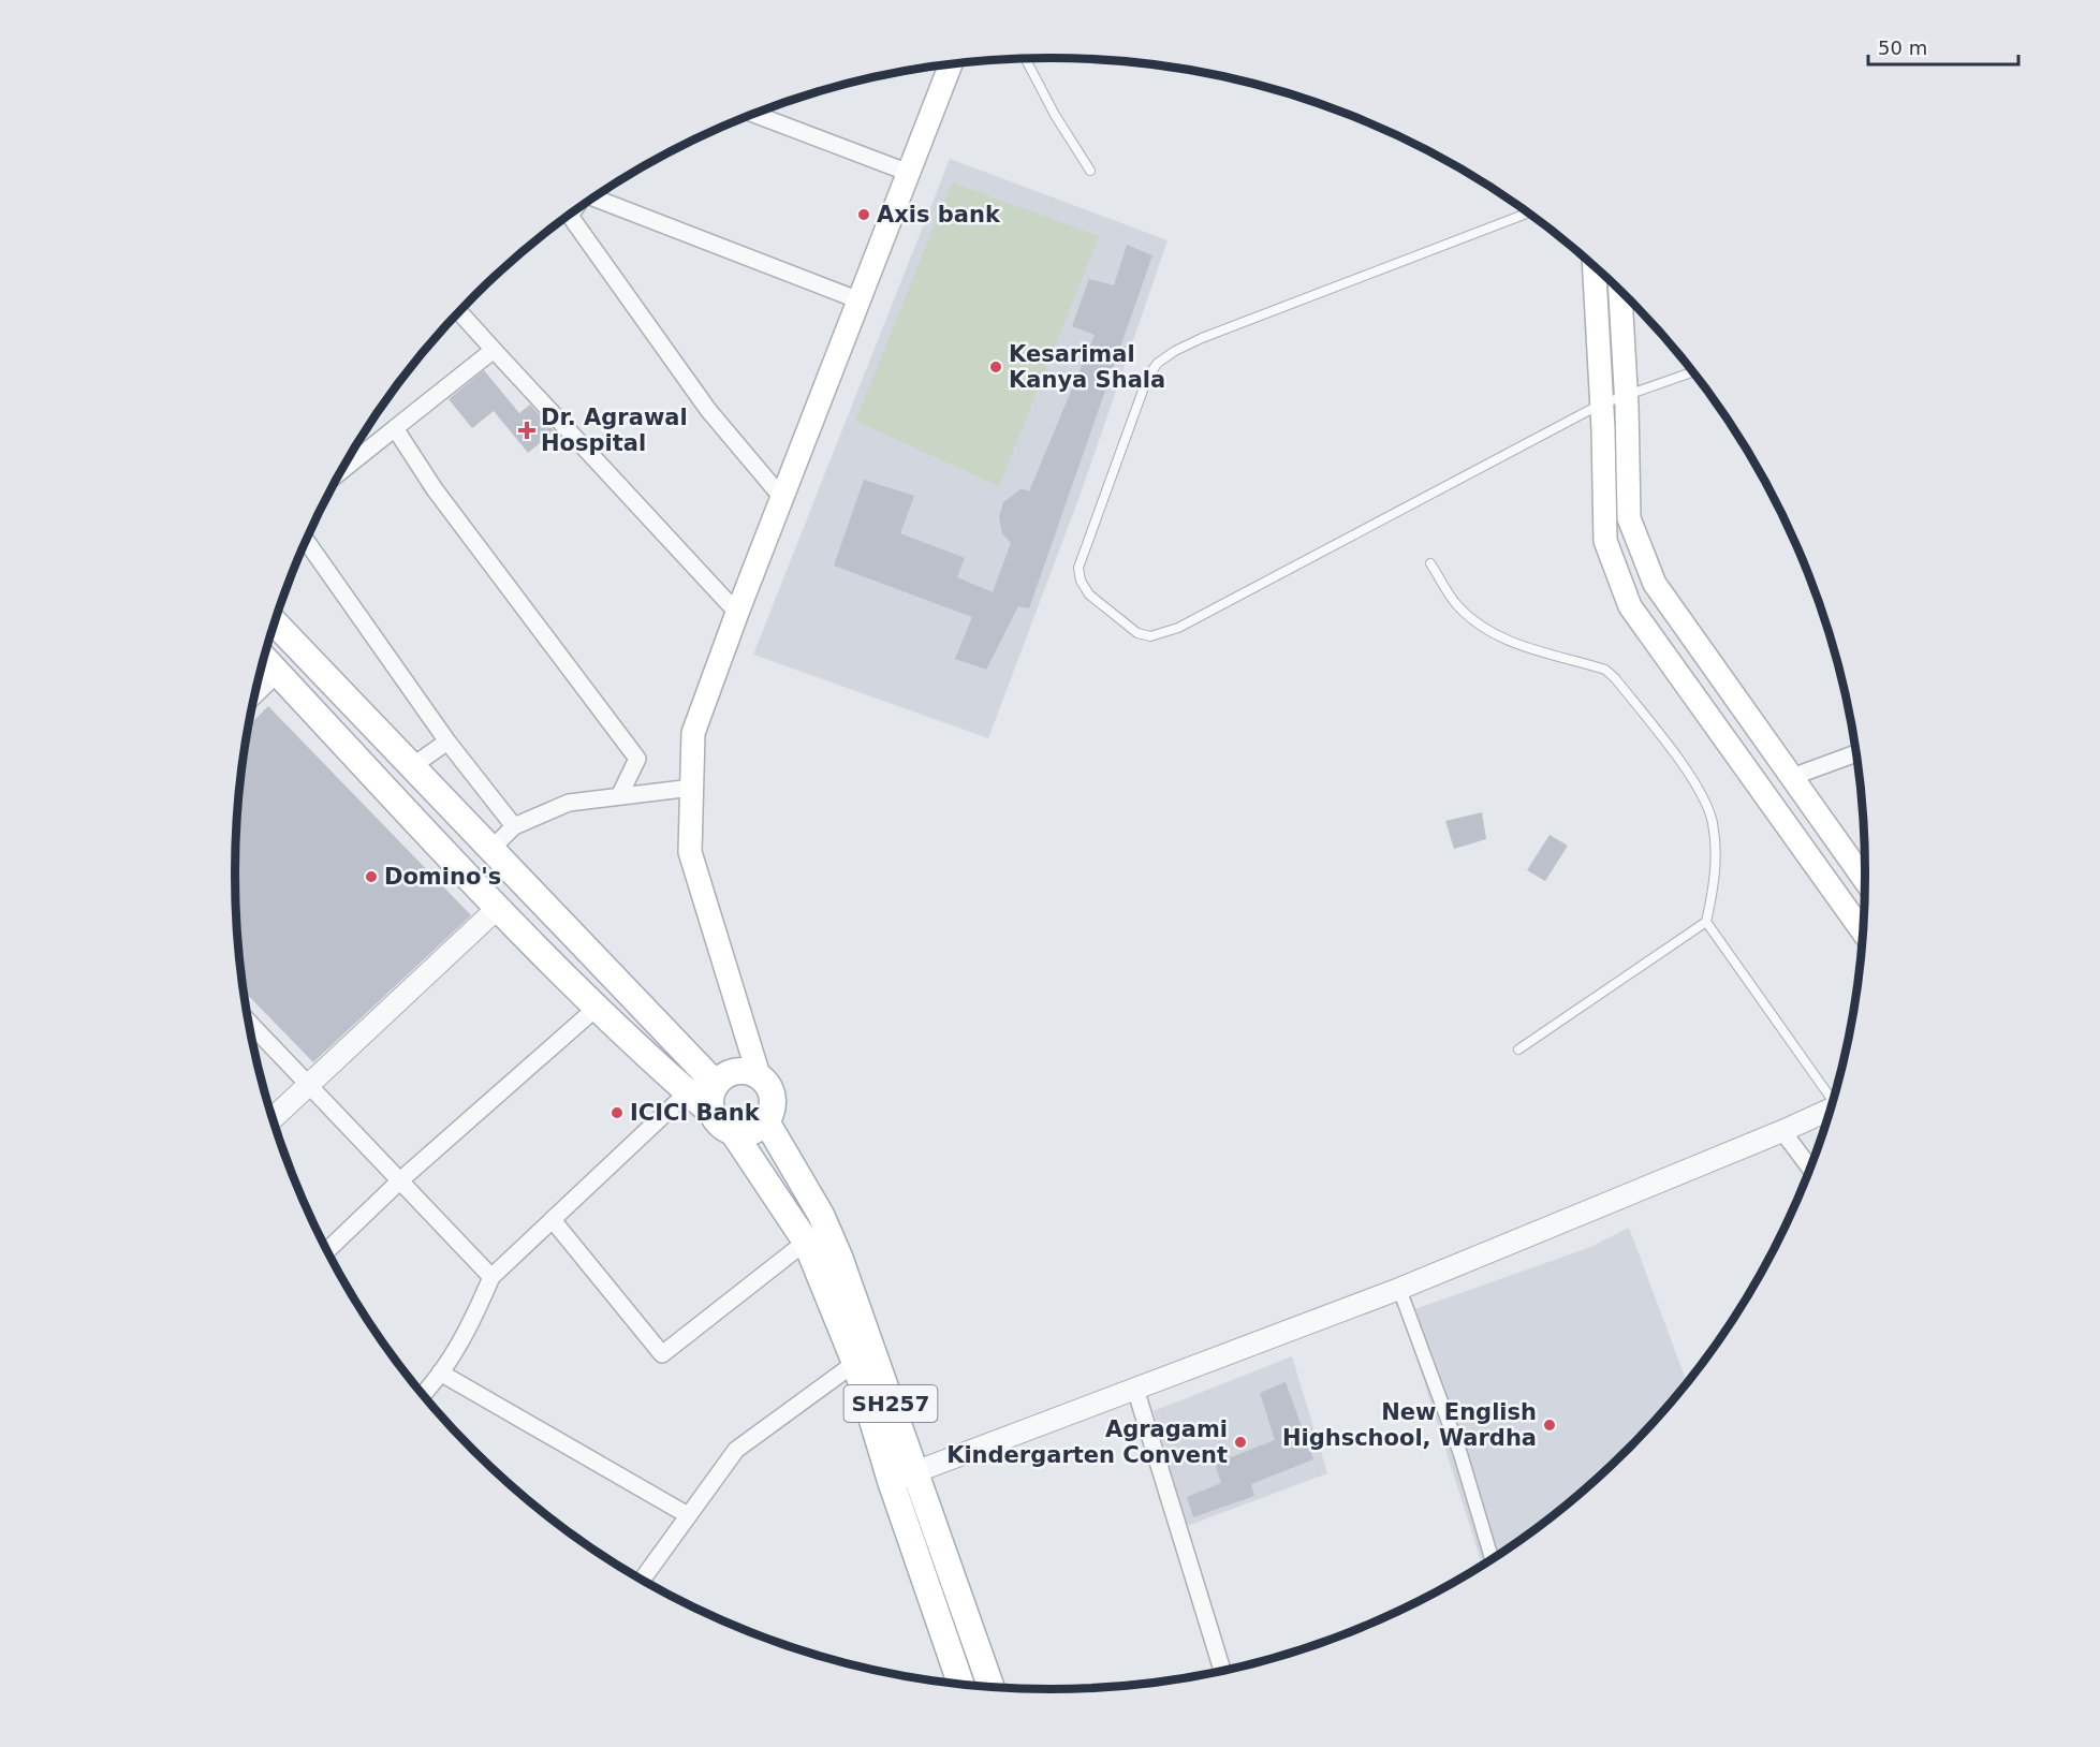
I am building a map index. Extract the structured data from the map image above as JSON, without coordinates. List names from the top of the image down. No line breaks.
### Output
{"streets":{"main road":["SH257"]},"places":{"other":["Axis bank","Kesarimal Kanya Shala","Domino's","ICICI Bank","New English Highschool, Wardha","Agragami Kindergarten Convent"],"health":["Dr. Agrawal Hospital"]},"scale_bar":"50 m"}
